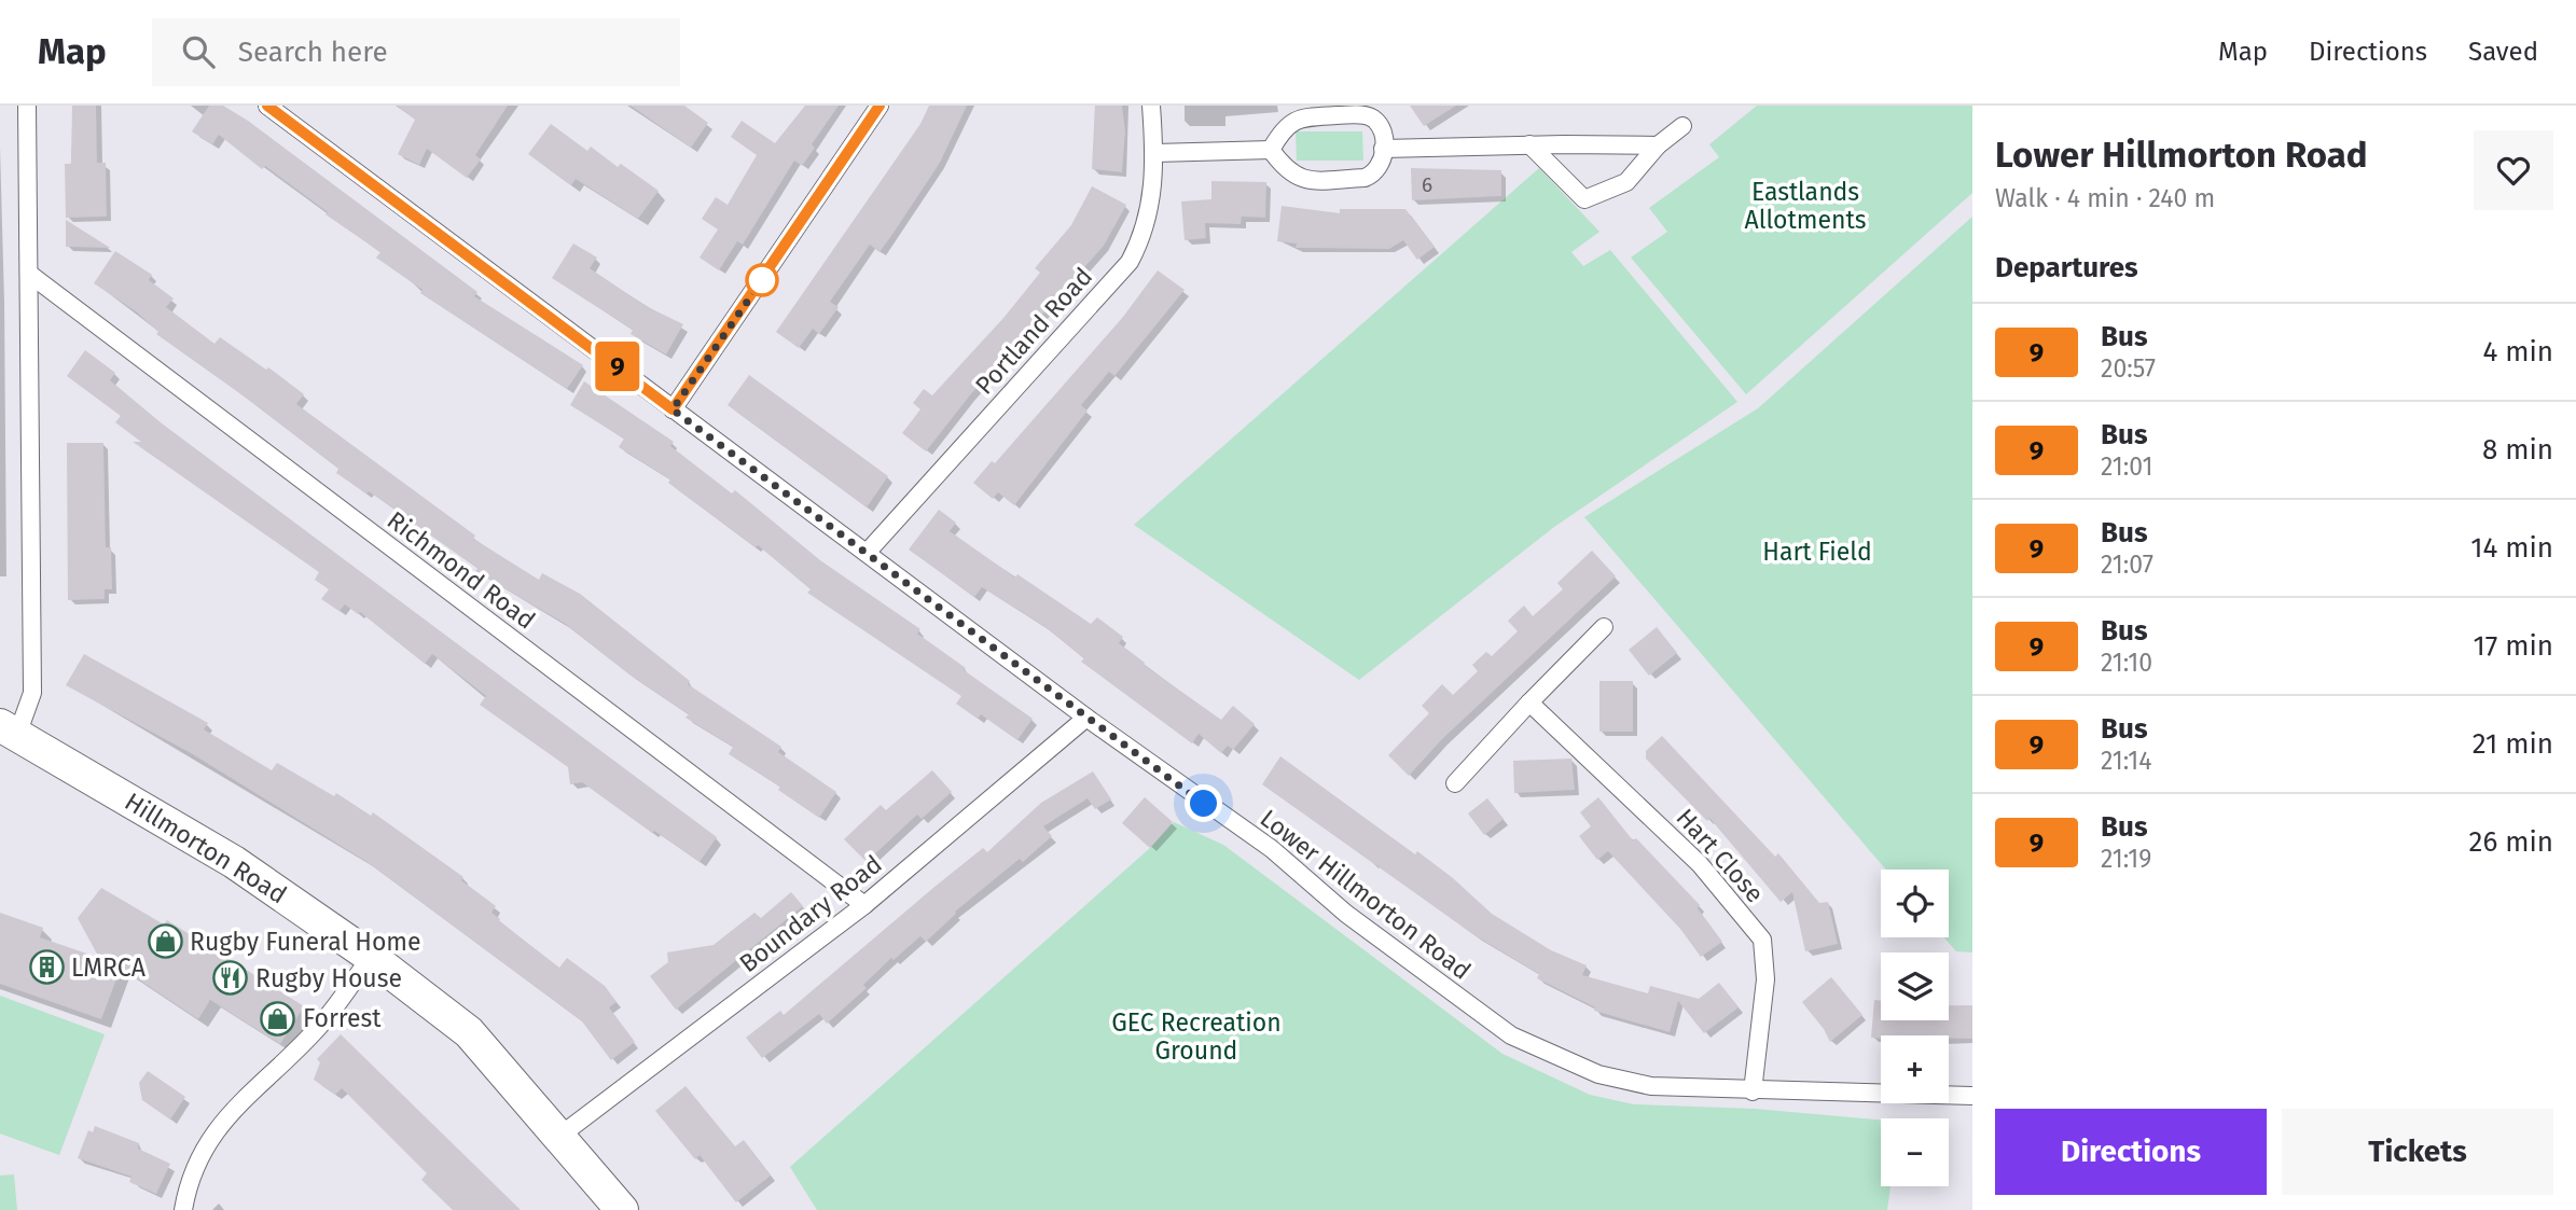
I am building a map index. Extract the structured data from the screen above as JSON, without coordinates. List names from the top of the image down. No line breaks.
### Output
{"streets":{"highway":["Hillmorton Road"],"street":["Portland Road","Richmond Road","Hart Close","Lower Hillmorton Road","Boundary Road"]},"crossings":[["Portland Road","Lower Hillmorton Road"],["Richmond Road","Boundary Road"],["Hillmorton Road","Boundary Road"],["Hart Close","Lower Hillmorton Road"],["Lower Hillmorton Road","Boundary Road"]],"parks":["Eastlands Allotments","Hart Field","GEC Recreation Ground"],"places":{"shop":["Rugby Funeral Home","Forrest"],"building":["LMRCA"],"restaurant":["Rugby House"]},"lines":["bus line 9"],"house_numbers":["6"],"page":{"header":"Map","search":"Search here","nav":["Map","Directions","Saved"],"on_map":"9","heading":[["Lower Hillmorton Road","Walk · 4 min · 240 m"],"Departures"],"list":[{"mark":"9","name":"Bus","note":"20:57","value":"4 min"},{"mark":"9","name":"Bus","note":"21:01","value":"8 min"},{"mark":"9","name":"Bus","note":"21:07","value":"14 min"},{"mark":"9","name":"Bus","note":"21:10","value":"17 min"},{"mark":"9","name":"Bus","note":"21:14","value":"21 min"},{"mark":"9","name":"Bus","note":"21:19","value":"26 min"}],"map_buttons":["+","−"],"buttons":["Directions","Tickets"]}}
